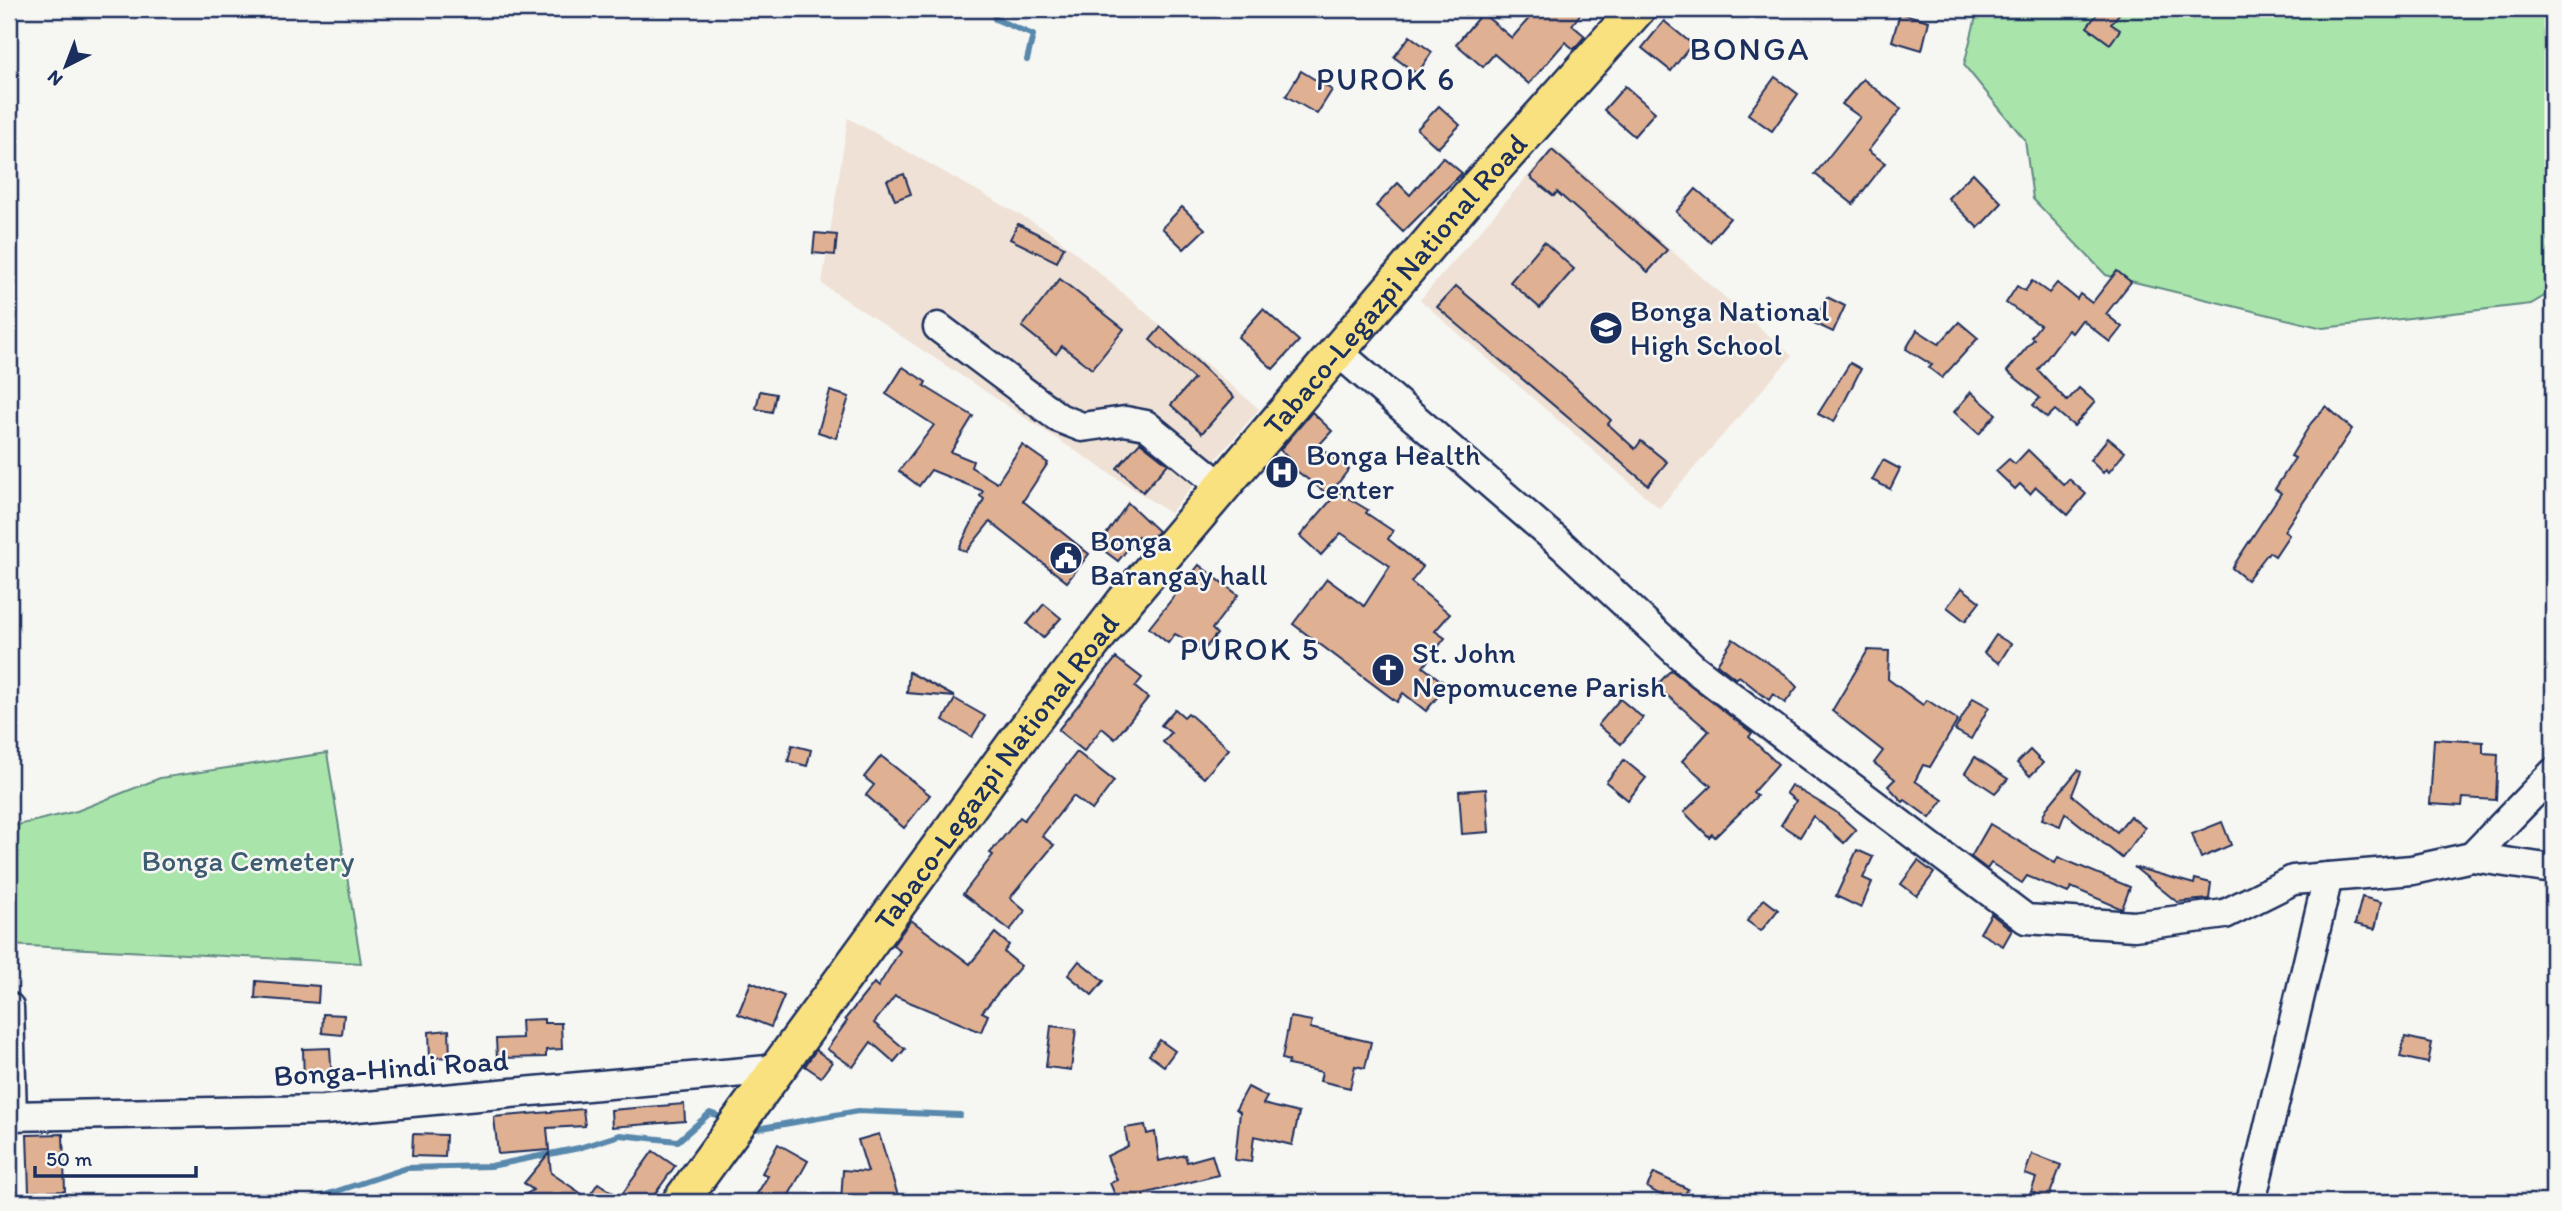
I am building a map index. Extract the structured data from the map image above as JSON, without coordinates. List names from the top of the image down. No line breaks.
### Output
{"streets":{"main road":["Tabaco-Legazpi National Road"],"street":["Bonga-Hindi Road"]},"crossings":[["Tabaco-Legazpi National Road","Bonga-Hindi Road"]],"districts":["BONGA","PUROK 6","PUROK 5"],"parks":["Bonga Cemetery"],"places":{"school or university":["Bonga National High School"],"hospital":["Bonga Health Center"],"public building":["Bonga Barangay hall"],"church":["St. John Nepomucene Parish"]},"scale_bar":"50 m","north":"bottom left"}
